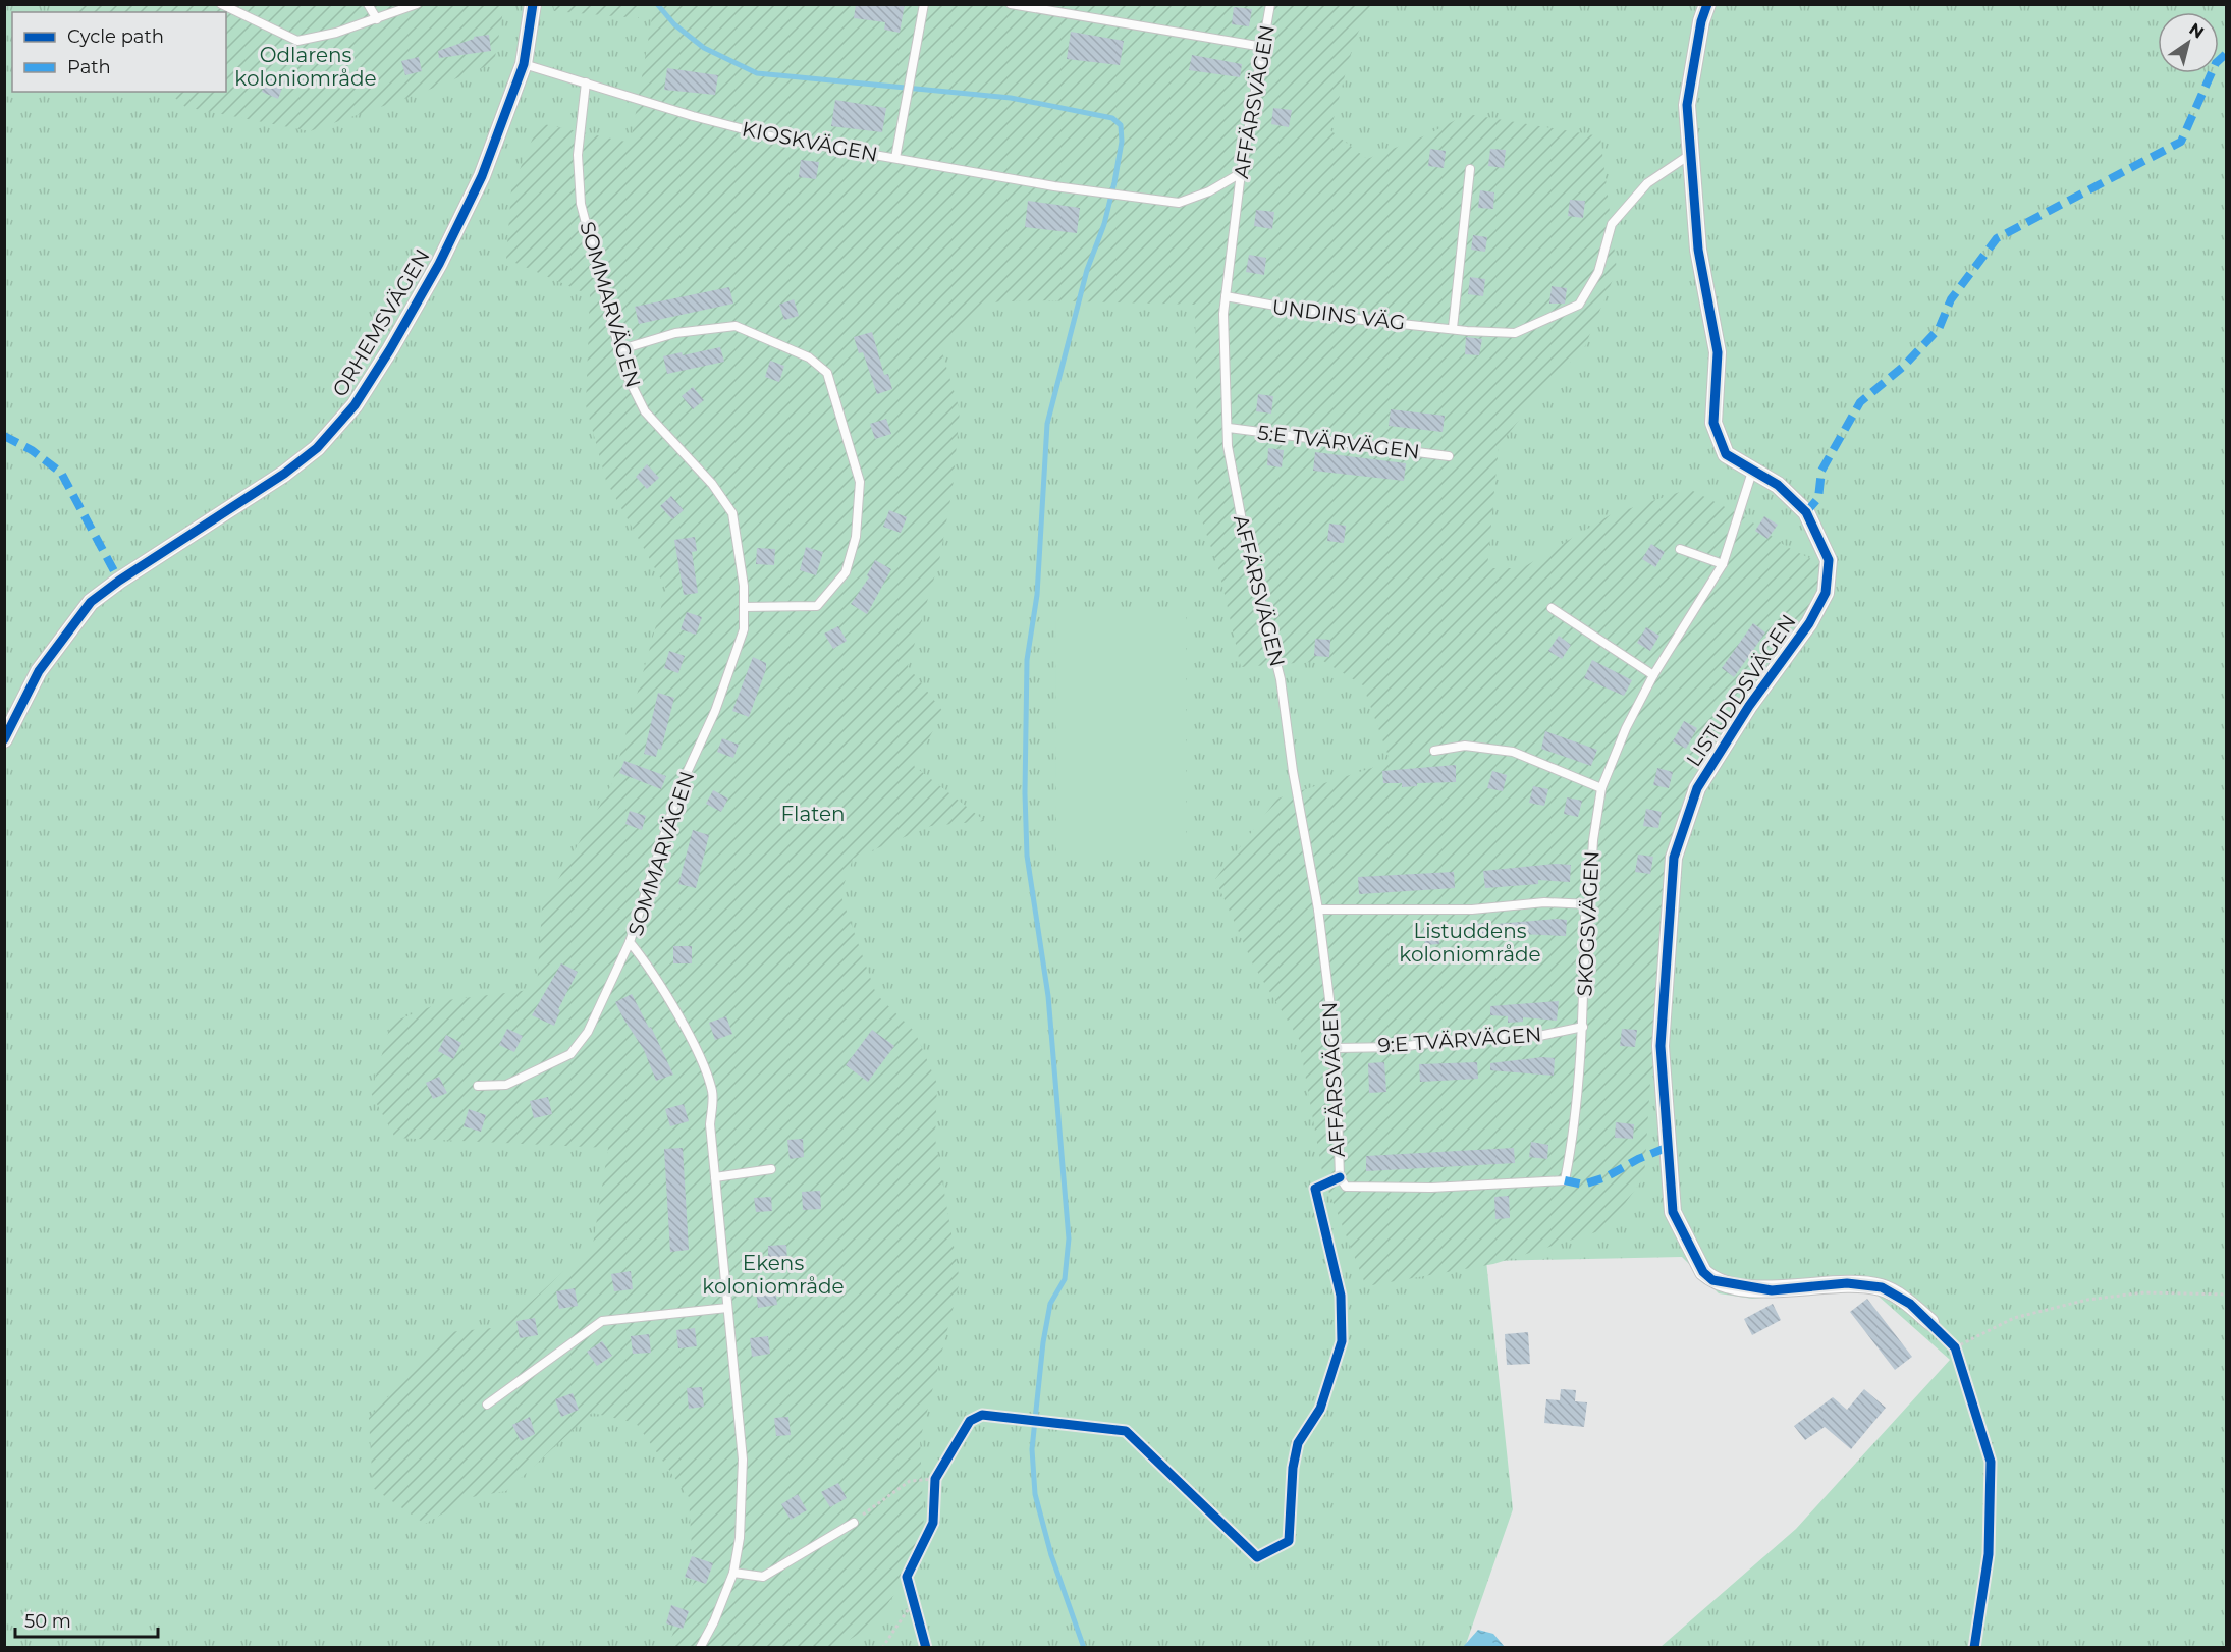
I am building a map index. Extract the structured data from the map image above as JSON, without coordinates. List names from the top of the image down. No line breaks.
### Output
{"streets":{"street":["ORHEMSVÄGEN","LISTUDDSVÄGEN"],"lane":["AFFÄRSVÄGEN","KIOSKVÄGEN","SOMMARVÄGEN","UNDINS VÄG","5:E TVÄRVÄGEN","SKOGSVÄGEN","9:E TVÄRVÄGEN"]},"crossings":[["AFFÄRSVÄGEN","KIOSKVÄGEN"],["AFFÄRSVÄGEN","UNDINS VÄG"],["AFFÄRSVÄGEN","5:E TVÄRVÄGEN"],["AFFÄRSVÄGEN","SKOGSVÄGEN"],["AFFÄRSVÄGEN","9:E TVÄRVÄGEN"],["KIOSKVÄGEN","SOMMARVÄGEN"],["KIOSKVÄGEN","ORHEMSVÄGEN"],["UNDINS VÄG","LISTUDDSVÄGEN"],["LISTUDDSVÄGEN","SKOGSVÄGEN"],["SKOGSVÄGEN","9:E TVÄRVÄGEN"]],"parks":["Odlarens koloniområde","Flaten","Listuddens koloniområde","Ekens koloniområde"],"legend":["Cycle path","Path"],"scale_bar":"50 m","north":"top right"}
